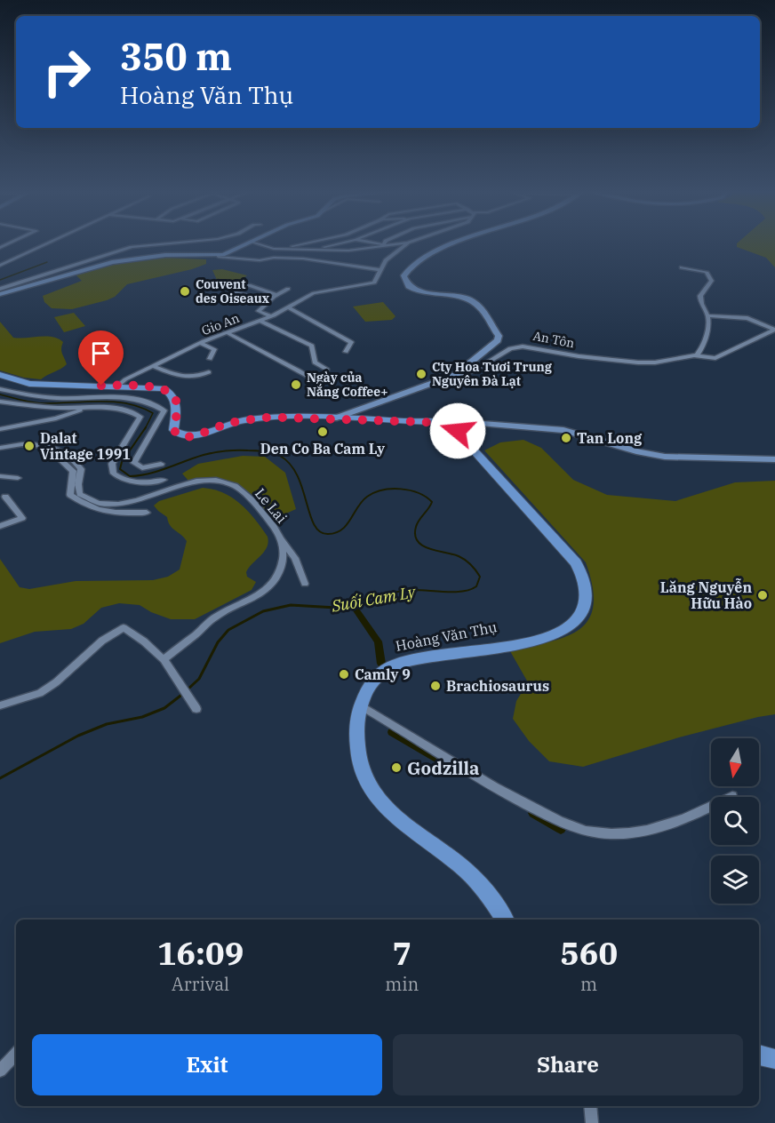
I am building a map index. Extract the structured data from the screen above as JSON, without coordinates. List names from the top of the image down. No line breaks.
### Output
{"streets":{"main road":["An Tôn","Hoàng Văn Thụ"],"street":["Gio An","Le Lai"]},"water":["Suối Cam Ly"],"places":["Couvent des Oiseaux","Cty Hoa Tươi Trung Nguyên Đà Lạt","Ngày của Nắng Coffee+","Den Co Ba Cam Ly","Tan Long","Dalat Vintage 1991","Lăng Nguyễn Hữu Hào","Camly 9","Brachiosaurus","Godzilla"],"north":"bottom","page":{"turn":["350 m","Hoàng Văn Thụ"],"eta":["16:09","Arrival","7","min","560","m"],"buttons":["Exit","Share"]}}
